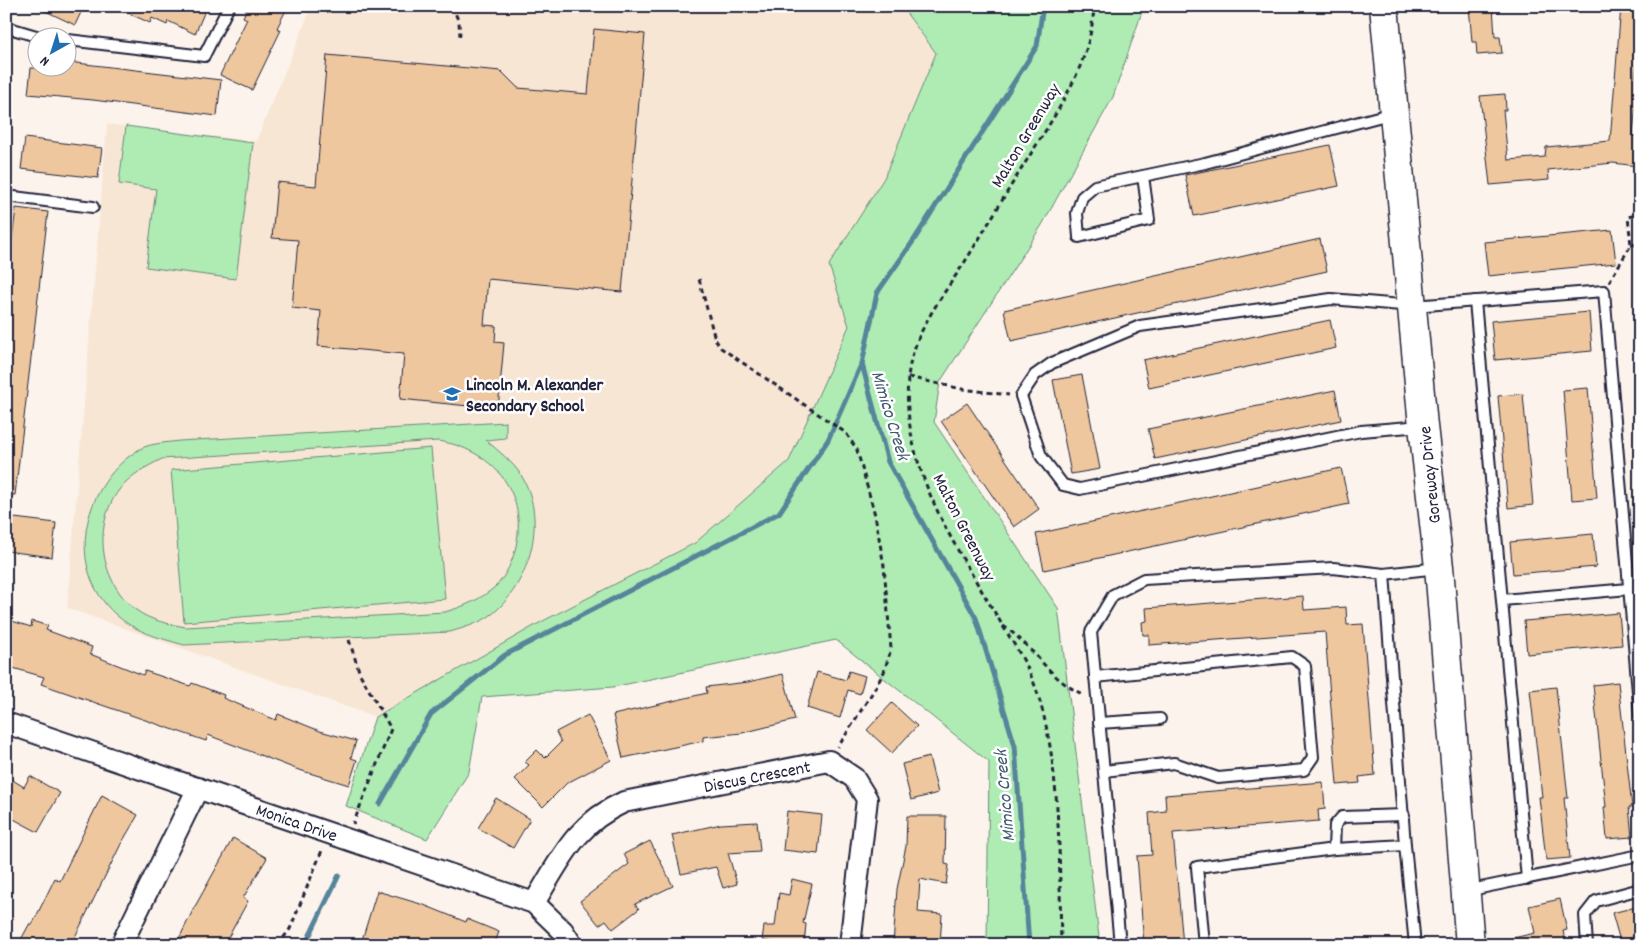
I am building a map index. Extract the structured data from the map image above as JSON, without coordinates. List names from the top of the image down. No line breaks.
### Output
{"streets":{"main road":["Goreway Drive"],"street":["Discus Crescent","Monica Drive"],"path":["Malton Greenway"]},"crossings":[["Discus Crescent","Monica Drive"]],"water":["Mimico Creek"],"places":{"school or university":["Lincoln M. Alexander Secondary School"]},"north":"bottom left"}
